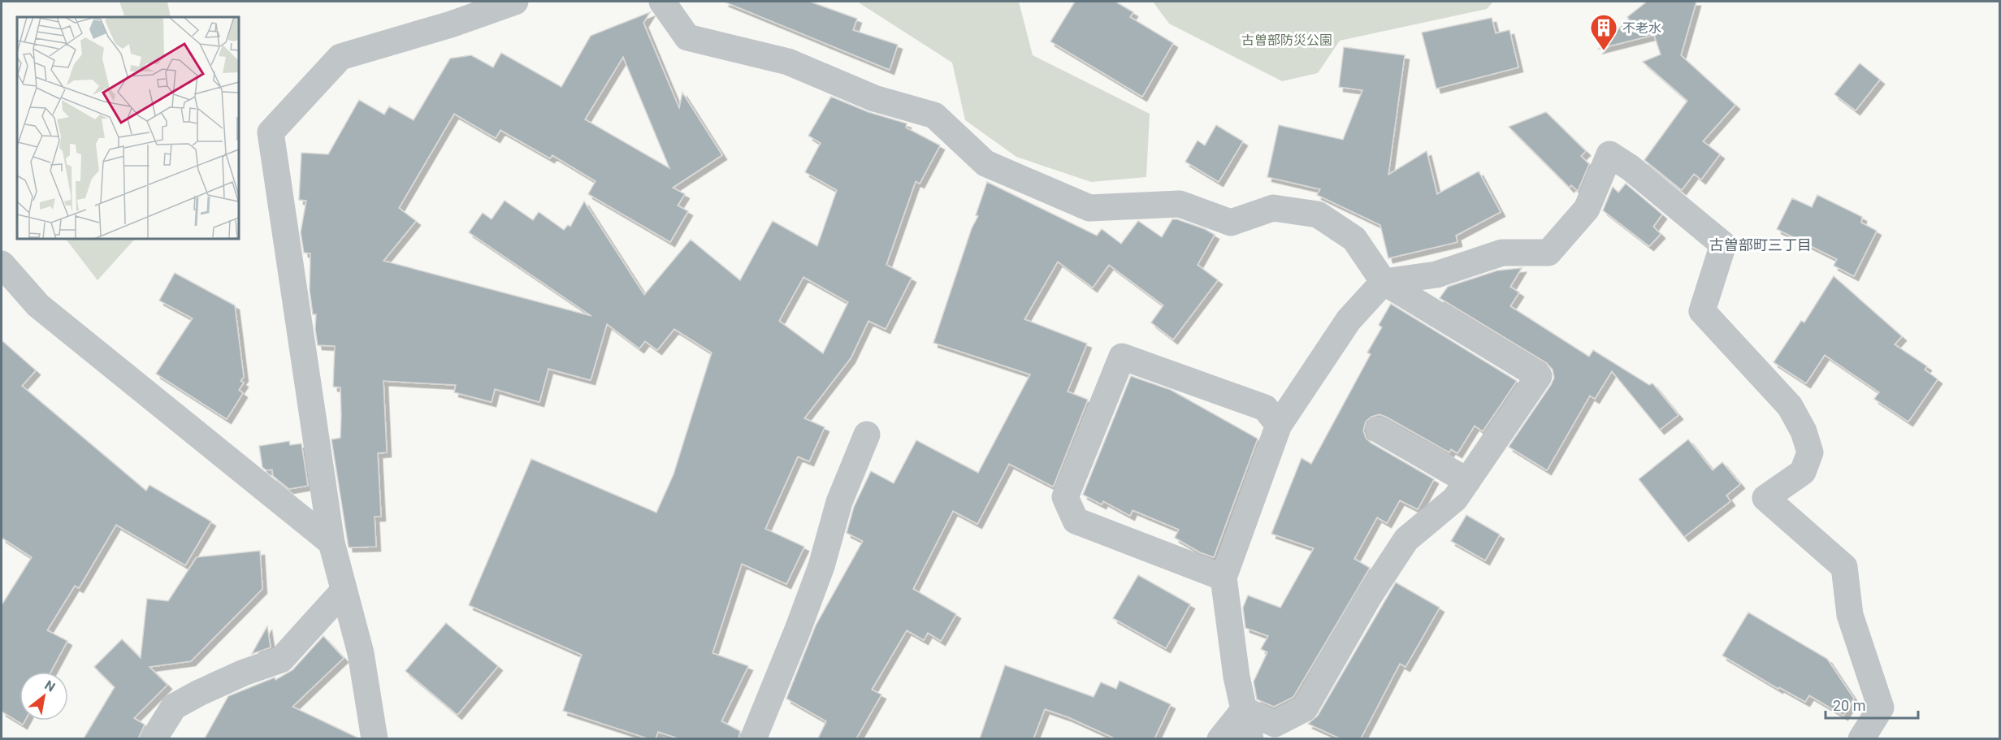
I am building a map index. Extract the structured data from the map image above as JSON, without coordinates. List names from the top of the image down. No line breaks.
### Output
{"districts":["古曽部町三丁目"],"parks":["古曽部防災公園"],"places":{"building":["不老水"]},"scale_bar":"20 m","north":"top right"}
